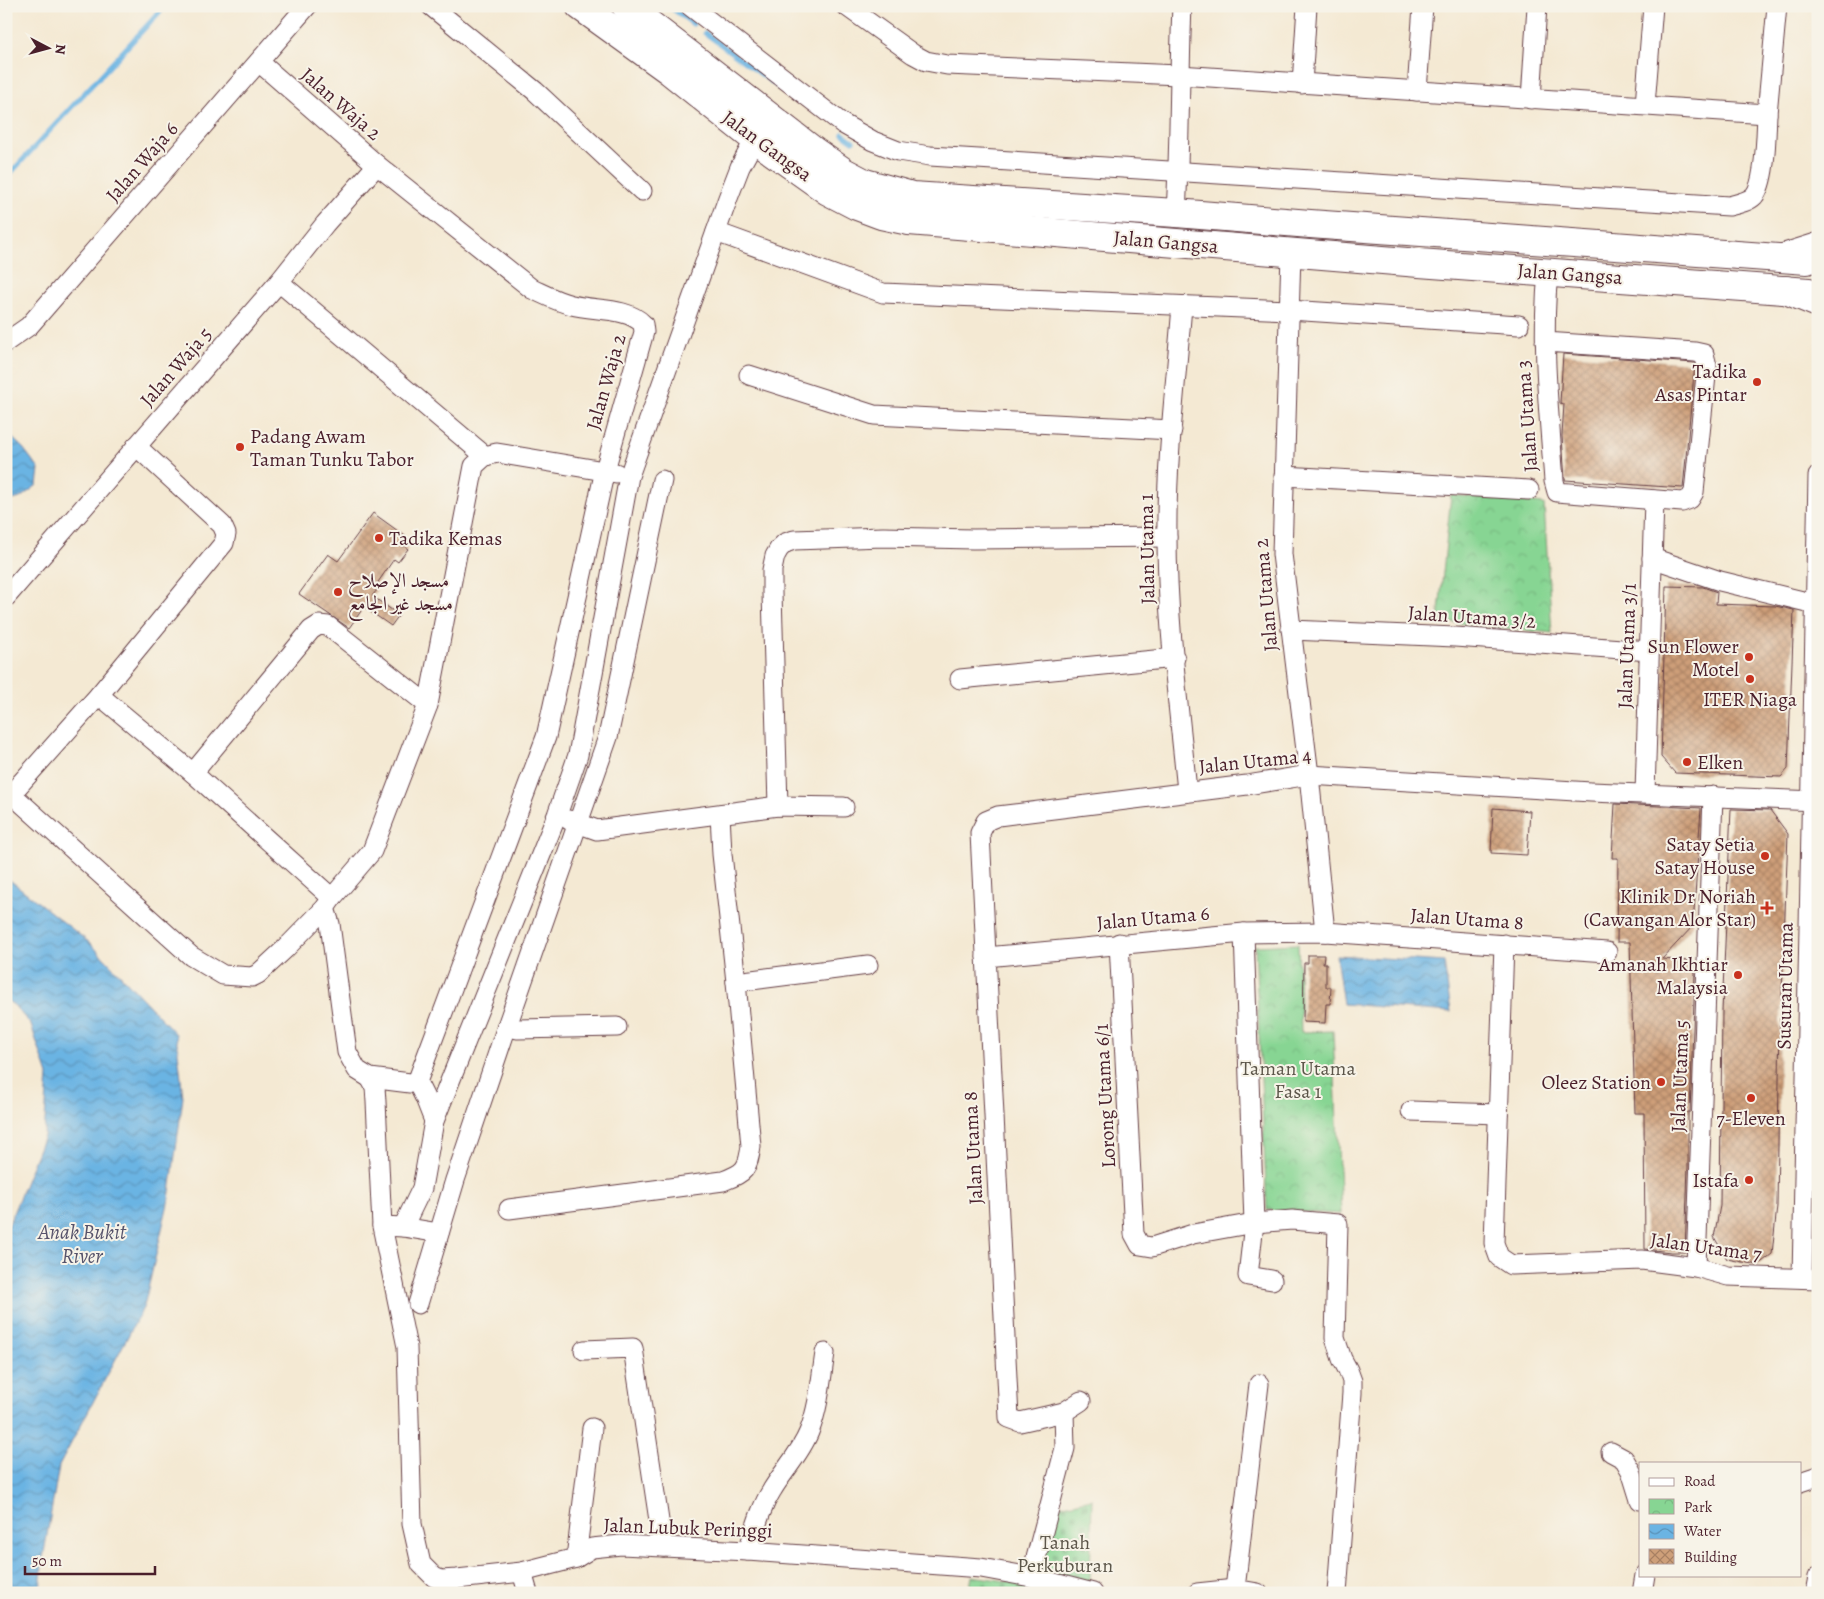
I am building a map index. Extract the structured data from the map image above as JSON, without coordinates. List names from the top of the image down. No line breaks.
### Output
{"streets":{"main road":["Jalan Gangsa"],"street":["Jalan Waja 2","Jalan Waja 6","Jalan Waja 5","Jalan Utama 3","Jalan Utama 1","Jalan Utama 2","Jalan Utama 3/2","Jalan Utama 3/1","Jalan Utama 4","Jalan Utama 6","Jalan Utama 8","Susuran Utama","Jalan Utama 5","Lorong Utama 6/1","Jalan Utama 7","Jalan Lubuk Peringgi"]},"crossings":[["Jalan Waja 2","Jalan Waja 6"],["Jalan Waja 2","Jalan Waja 5"],["Jalan Gangsa","Jalan Utama 3"],["Jalan Gangsa","Jalan Utama 2"],["Jalan Utama 3","Jalan Utama 2"],["Jalan Utama 3","Jalan Utama 3/1"],["Jalan Utama 1","Jalan Utama 4"],["Jalan Utama 2","Jalan Utama 3/2"],["Jalan Utama 2","Jalan Utama 4"],["Jalan Utama 2","Jalan Utama 6"],["Jalan Utama 2","Jalan Utama 8"],["Jalan Utama 3/2","Jalan Utama 3/1"],["Jalan Utama 3/1","Jalan Utama 4"],["Jalan Utama 4","Jalan Utama 8"],["Jalan Utama 4","Susuran Utama"],["Jalan Utama 4","Jalan Utama 5"],["Jalan Utama 6","Jalan Utama 8"],["Jalan Utama 6","Lorong Utama 6/1"],["Jalan Utama 8","Jalan Utama 7"],["Susuran Utama","Jalan Utama 7"],["Jalan Utama 5","Jalan Utama 7"]],"water":["Anak Bukit River"],"parks":["Taman Utama Fasa 1","Tanah Perkuburan"],"places":{"other":["Tadika Asas Pintar","Padang Awam Taman Tunku Tabor","Tadika Kemas","مسجد الإصلاح مسجد غير الجامع","Sun Flower Motel","ITER Niaga","Elken","Satay Setia Satay House","Amanah Ikhtiar Malaysia","Oleez Station","7-Eleven","Istafa"],"health":["Klinik Dr Noriah (Cawangan Alor Star)"]},"legend":["Road","Park","Water","Building"],"scale_bar":"50 m","north":"right"}
